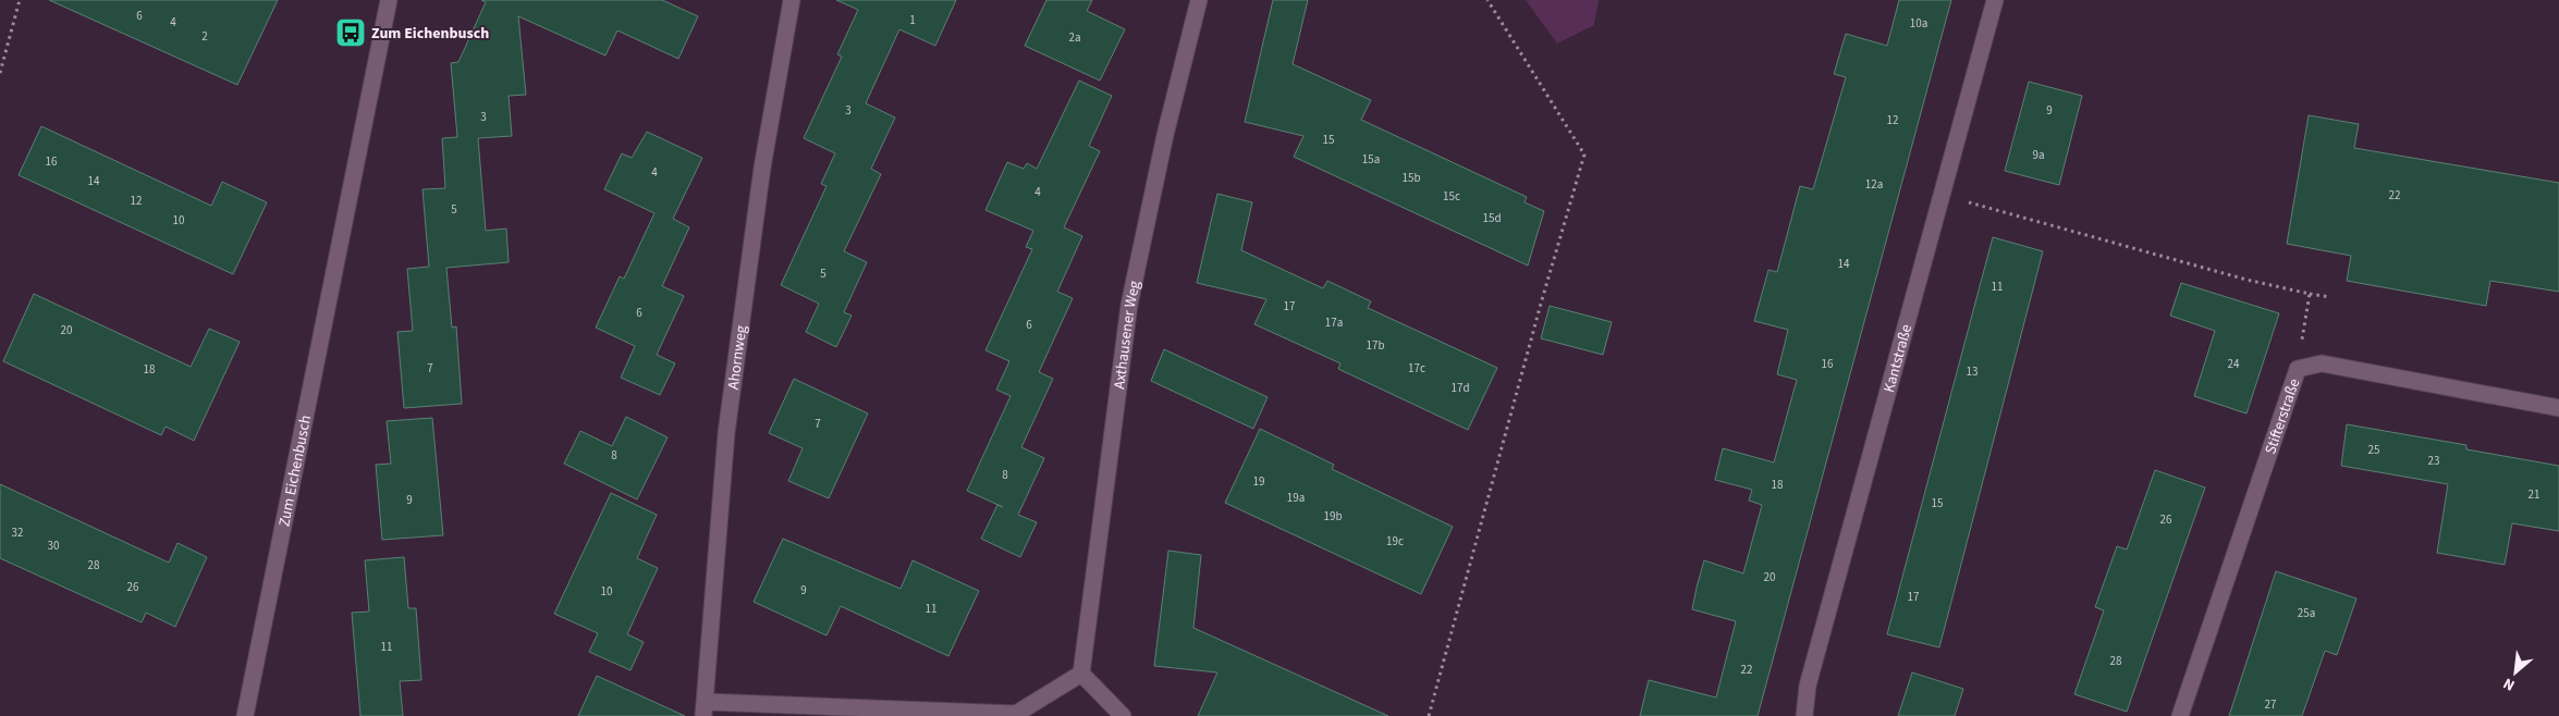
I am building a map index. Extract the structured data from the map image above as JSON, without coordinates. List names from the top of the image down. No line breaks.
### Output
{"streets":{"street":["Axthausener Weg","Ahornweg","Kantstraße","Stifterstraße","Zum Eichenbusch"]},"places":{"bus stop":["Zum Eichenbusch"]},"house_numbers":["6","1","4","10a","2","2a","3","9","3","12","15","9a","15a","16","4","15b","14","12a","4","22","15c","12","5","15d","10","14","5","11","17","6","17a","6","20","17b","16","24","7","17c","18","13","17d","7","25","8","23","8","19","18","21","19a","9","15","19b","26","32","19c","30","28","20","26","9","10","17","11","25a","11","28","22","27"],"north":"bottom left"}
